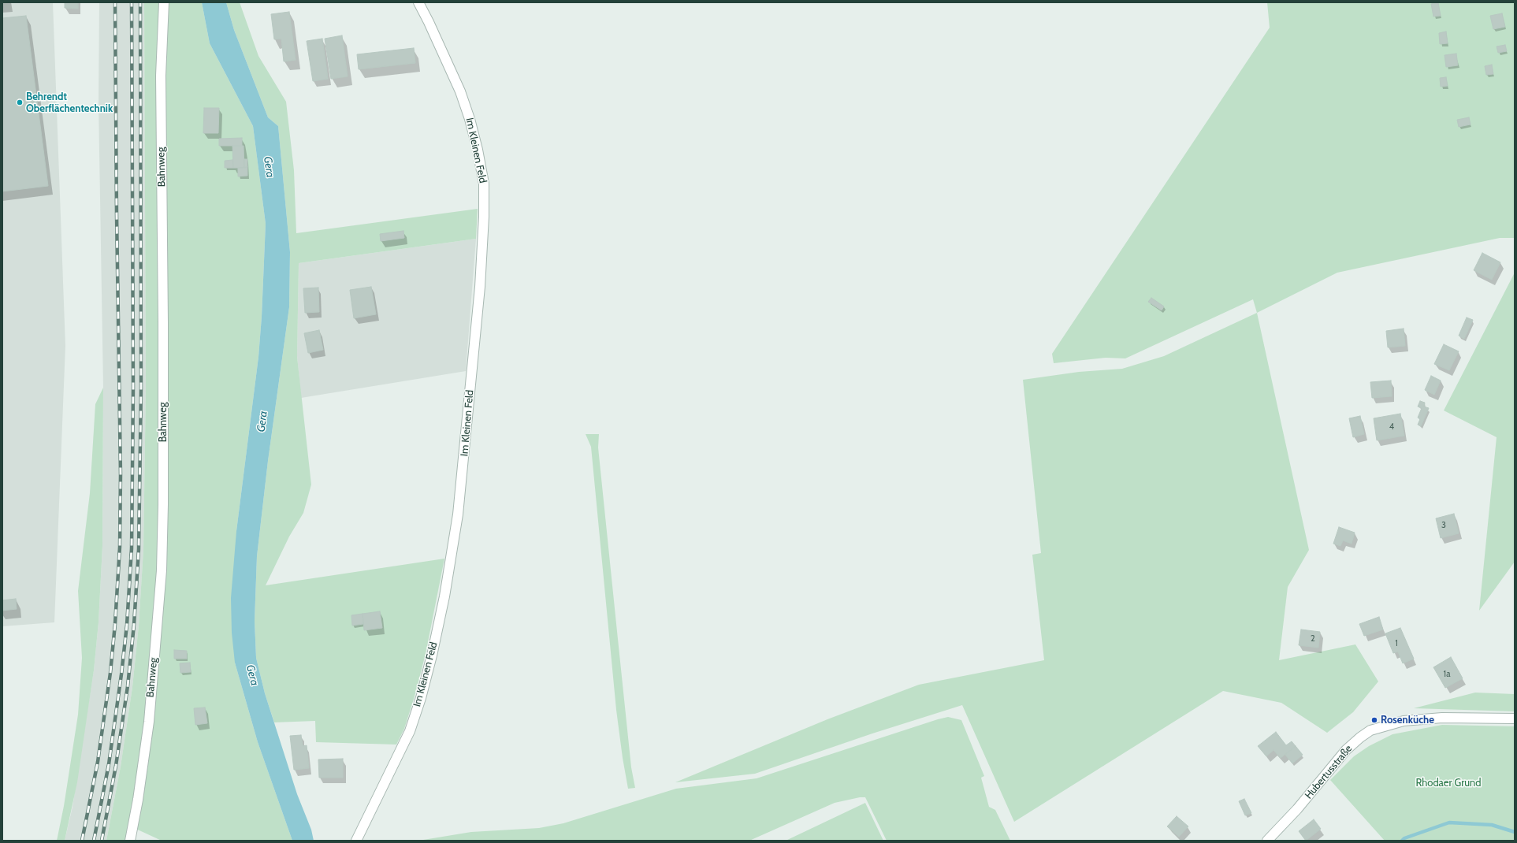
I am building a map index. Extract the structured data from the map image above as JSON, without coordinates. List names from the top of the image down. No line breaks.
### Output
{"streets":{"street":["Im Kleinen Feld","Bahnweg","Hubertusstraße"]},"water":["Gera"],"parks":["Rhodaer Grund"],"places":["Behrendt Oberflächentechnik","Rosenküche"],"house_numbers":["4","3","2","1","1a"]}
